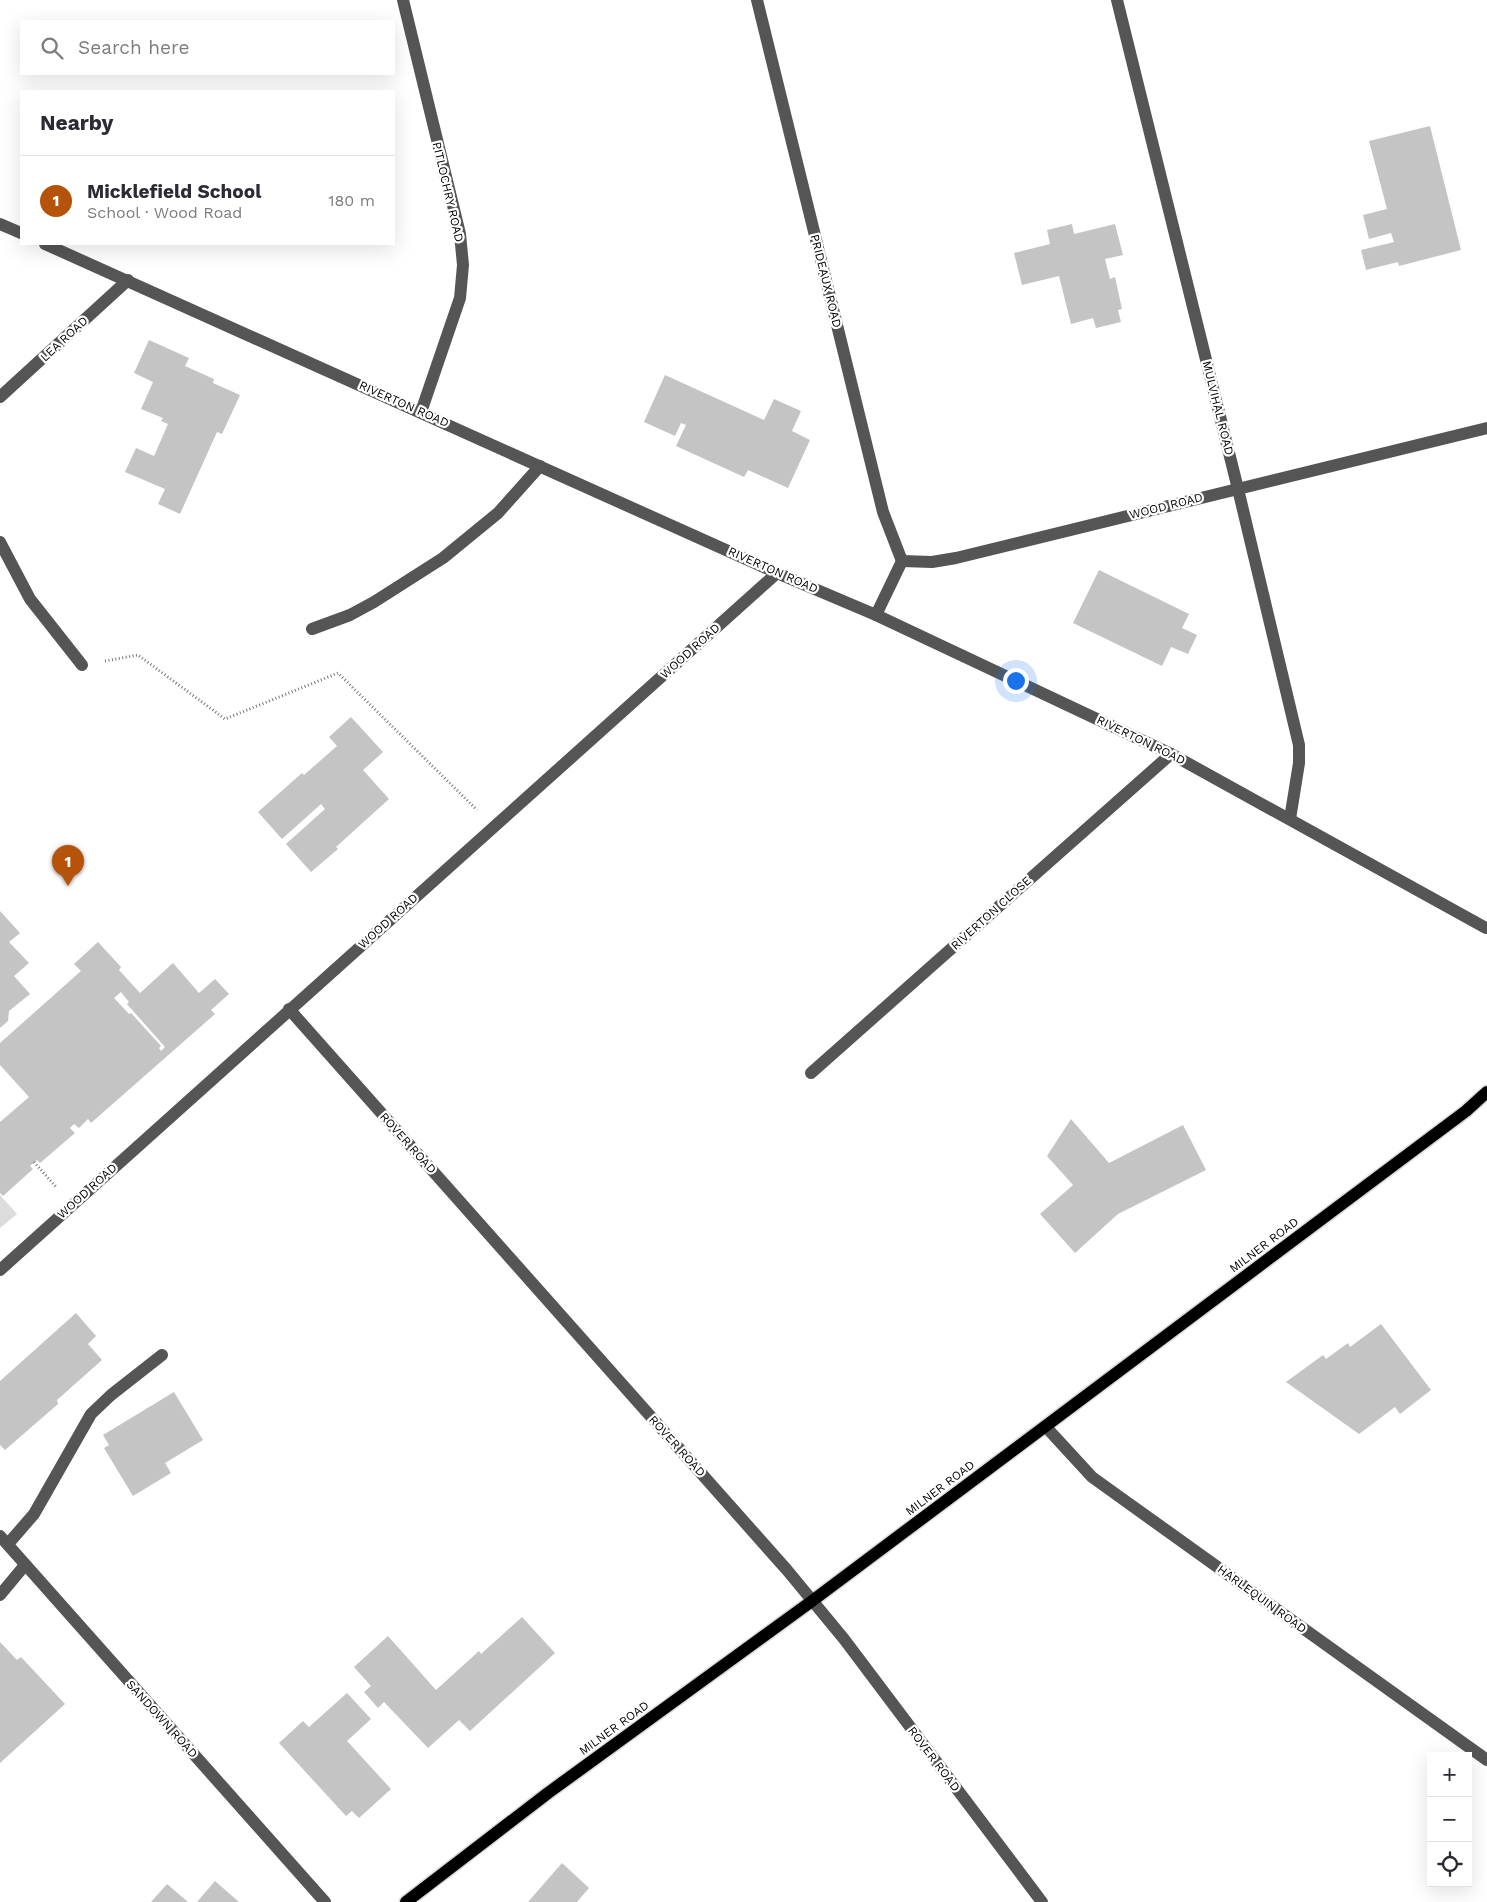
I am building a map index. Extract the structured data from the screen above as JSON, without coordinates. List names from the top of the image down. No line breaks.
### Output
{"streets":{"main road":["MILNER ROAD"],"street":["PITLOCHRY ROAD","PRIDEAUX ROAD","LEA ROAD","RIVERTON ROAD","MULVIHAL ROAD","WOOD ROAD","RIVERTON CLOSE","ROVER ROAD","HARLEQUIN ROAD","SANDOWN ROAD"]},"crossings":[["PITLOCHRY ROAD","RIVERTON ROAD"],["PRIDEAUX ROAD","WOOD ROAD"],["LEA ROAD","RIVERTON ROAD"],["RIVERTON ROAD","MULVIHAL ROAD"],["RIVERTON ROAD","WOOD ROAD"],["RIVERTON ROAD","RIVERTON CLOSE"],["MULVIHAL ROAD","WOOD ROAD"],["WOOD ROAD","ROVER ROAD"],["ROVER ROAD","MILNER ROAD"],["MILNER ROAD","HARLEQUIN ROAD"]],"page":{"search":"Search here","heading":"Nearby","list":[{"mark":"1","name":"Micklefield School","note":"School · Wood Road","value":"180 m"}],"pins":"1","map_buttons":["+","−"]}}
